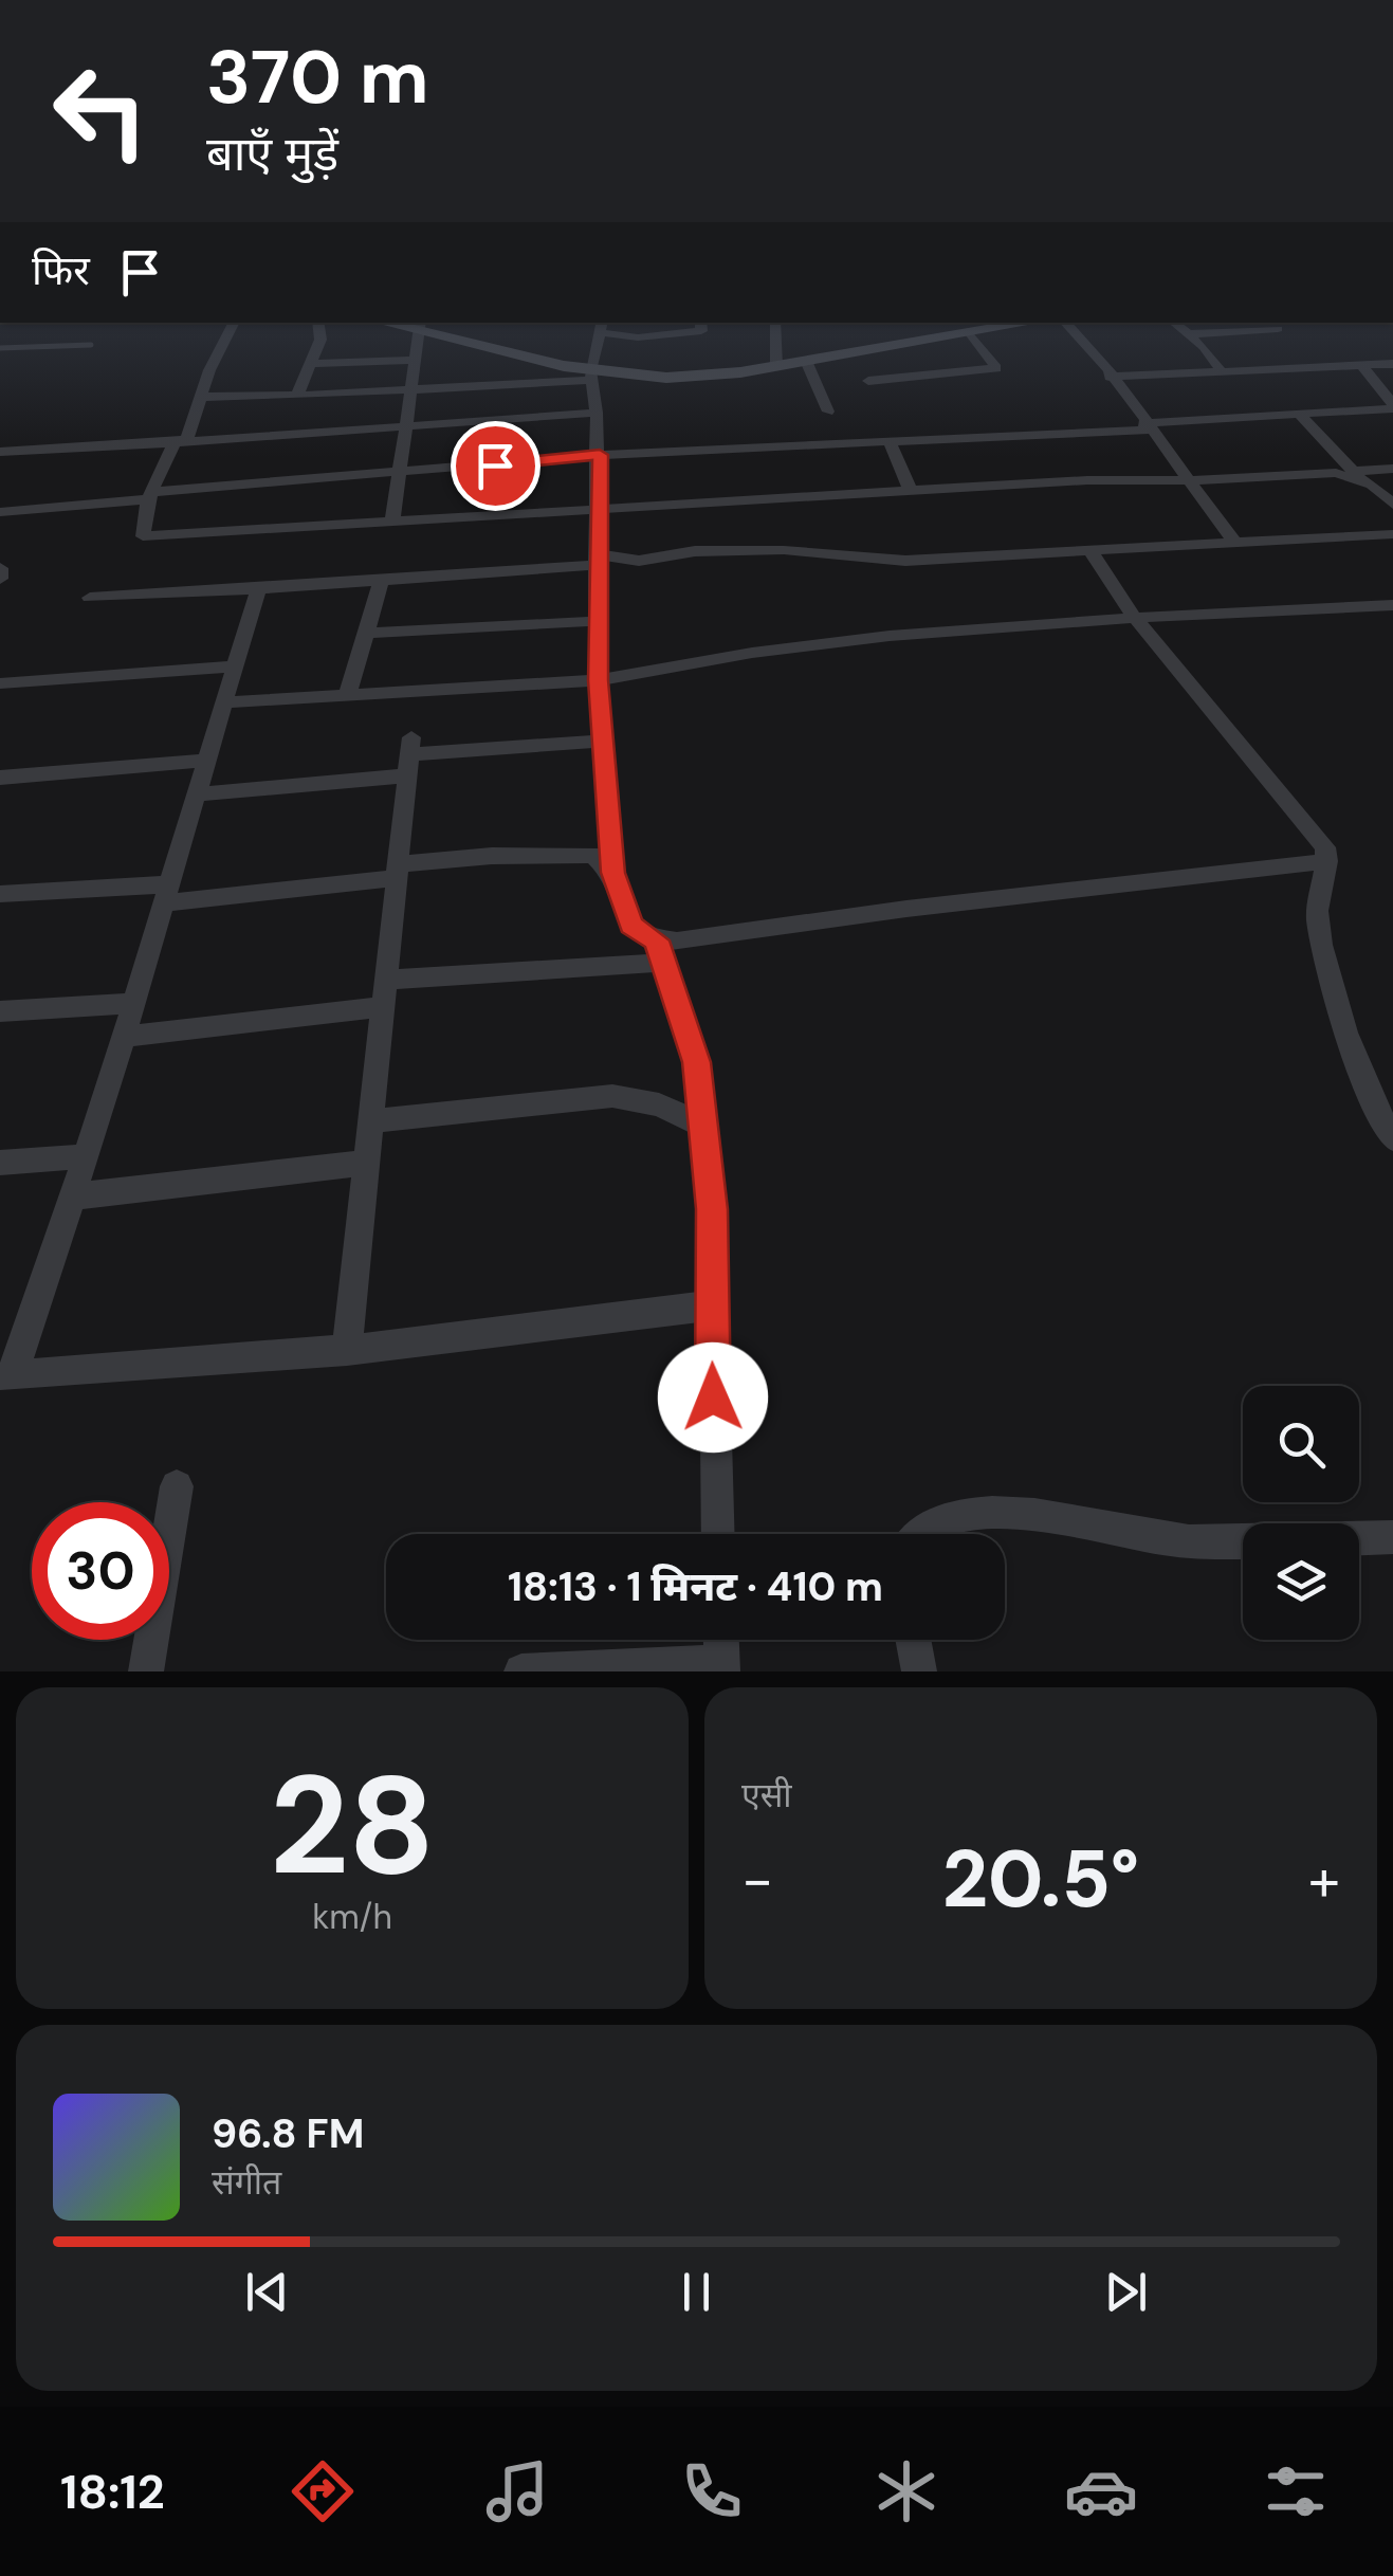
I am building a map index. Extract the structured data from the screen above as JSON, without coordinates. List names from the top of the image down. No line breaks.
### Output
{"page":{"turn":["370 m","बाएँ मुड़ें"],"then":"फिर","limit":"30","trip":"18:13 · 1 मिनट · 410 m","tile":[["28","km/h"],"एसी"],"heat":["−","20.5°","+"],"song":["96.8 FM","संगीत"],"tabs":"18:12"}}
